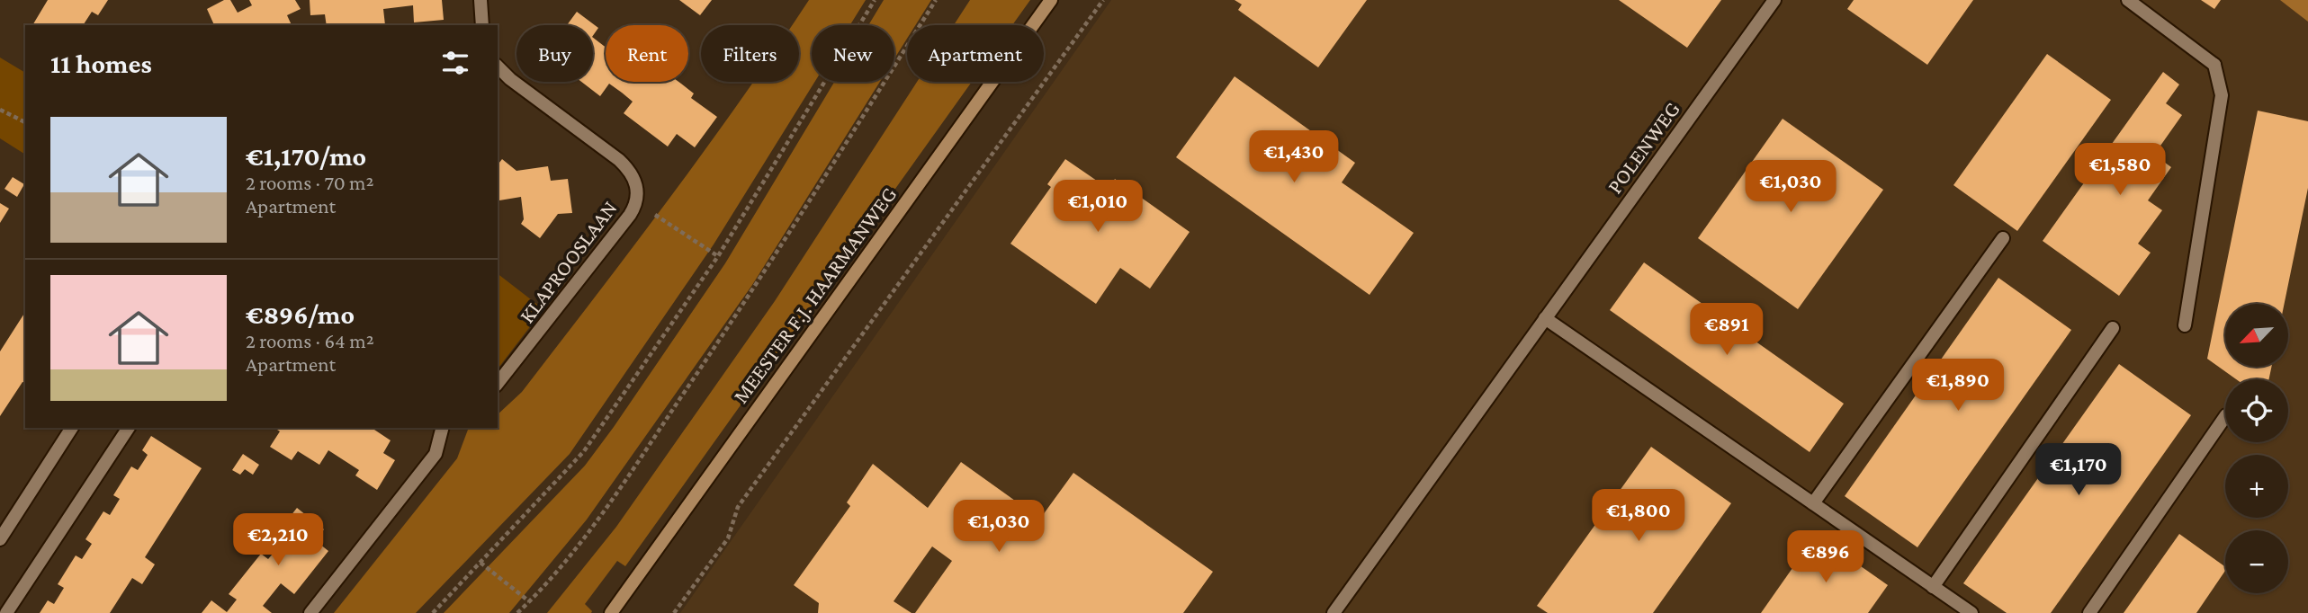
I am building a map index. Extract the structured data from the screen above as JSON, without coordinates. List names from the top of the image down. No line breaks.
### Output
{"streets":{"main road":["MEESTER F.J. HAARMANWEG"],"street":["POLENWEG","KLAPROOSLAAN"]},"north":"bottom left","page":{"chip":["Buy","Rent","Filters","New","Apartment"],"heading":"11 homes","list":[{"name":"€1,170/mo","note":"2 rooms · 70 m² · Apartment"},{"name":"€896/mo","note":"2 rooms · 64 m² · Apartment"}],"price":["€1,430","€1,580","€1,030","€1,010","€891","€1,890","€1,170","€1,800","€1,030","€2,210","€896"],"map_buttons":["+","−"]}}
